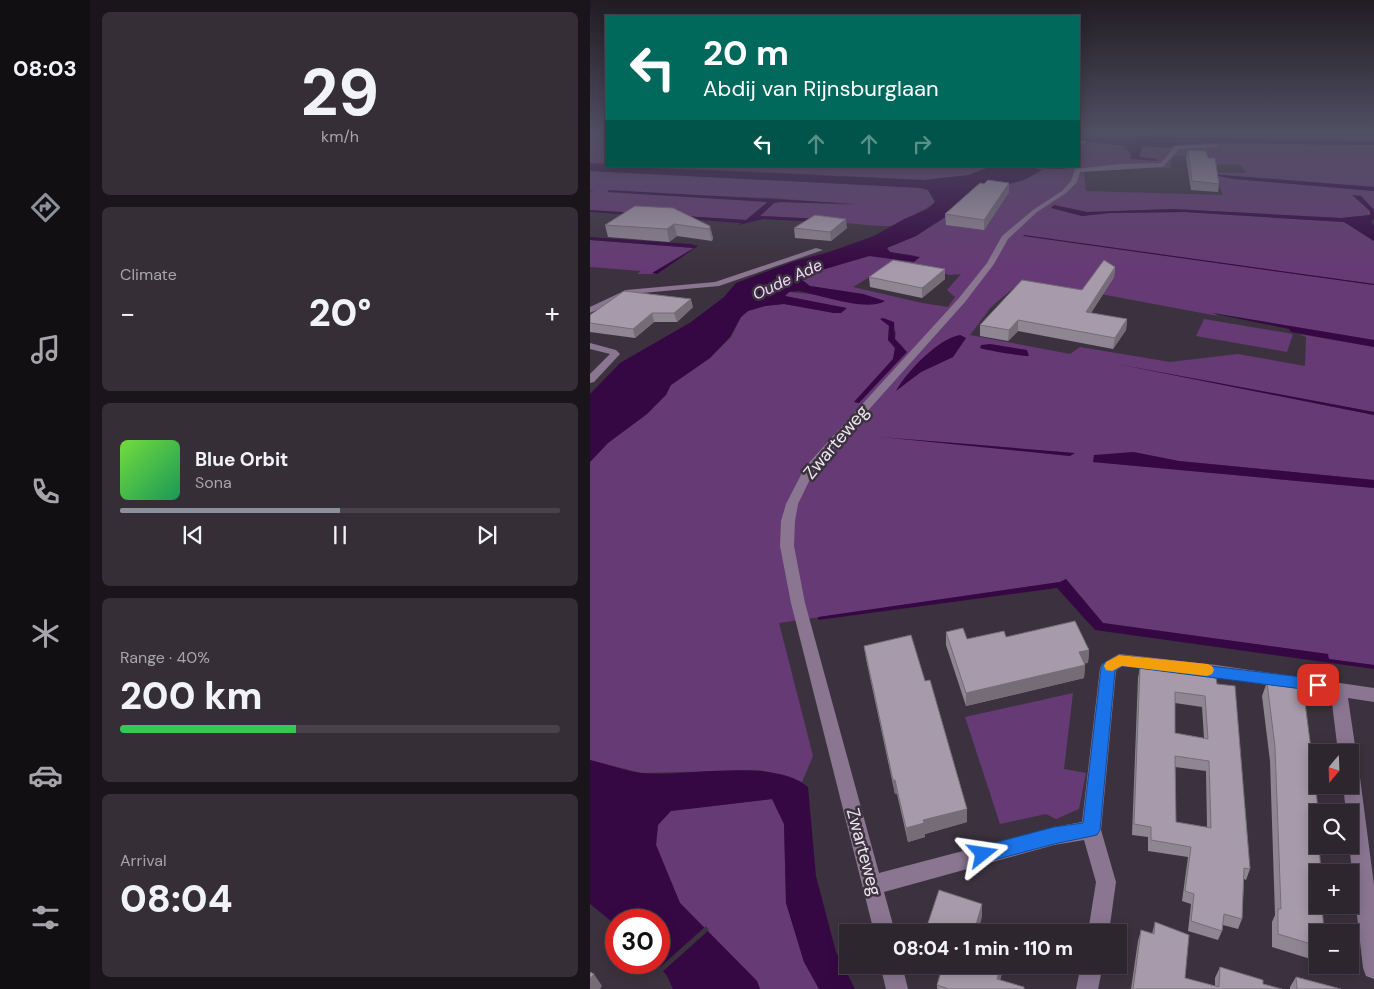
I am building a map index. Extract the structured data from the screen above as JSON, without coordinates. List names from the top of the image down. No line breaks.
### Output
{"streets":{"street":["Zwarteweg"]},"water":["Oude Ade"],"north":"bottom","page":{"tabs":"08:03","tile":[["29","km/h"],"Climate",["Range · 40%","200 km"],["Arrival","08:04"]],"turn":["20 m","Abdij van Rijnsburglaan"],"heat":["−","20°","+"],"song":["Blue Orbit","Sona"],"map_buttons":["+","−"],"limit":"30","trip":"08:04 · 1 min · 110 m"}}
